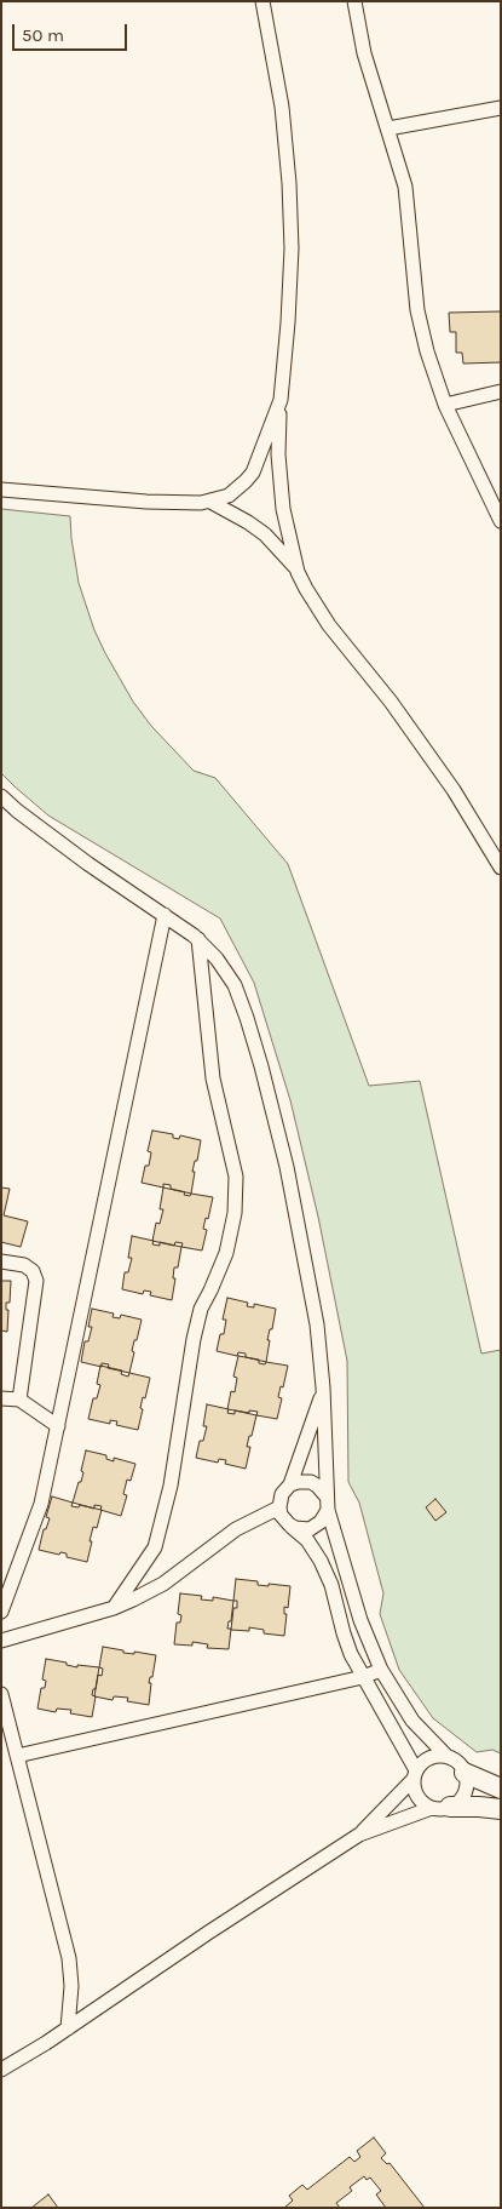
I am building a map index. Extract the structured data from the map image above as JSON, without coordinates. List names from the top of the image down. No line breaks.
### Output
{"scale_bar":"50 m"}
